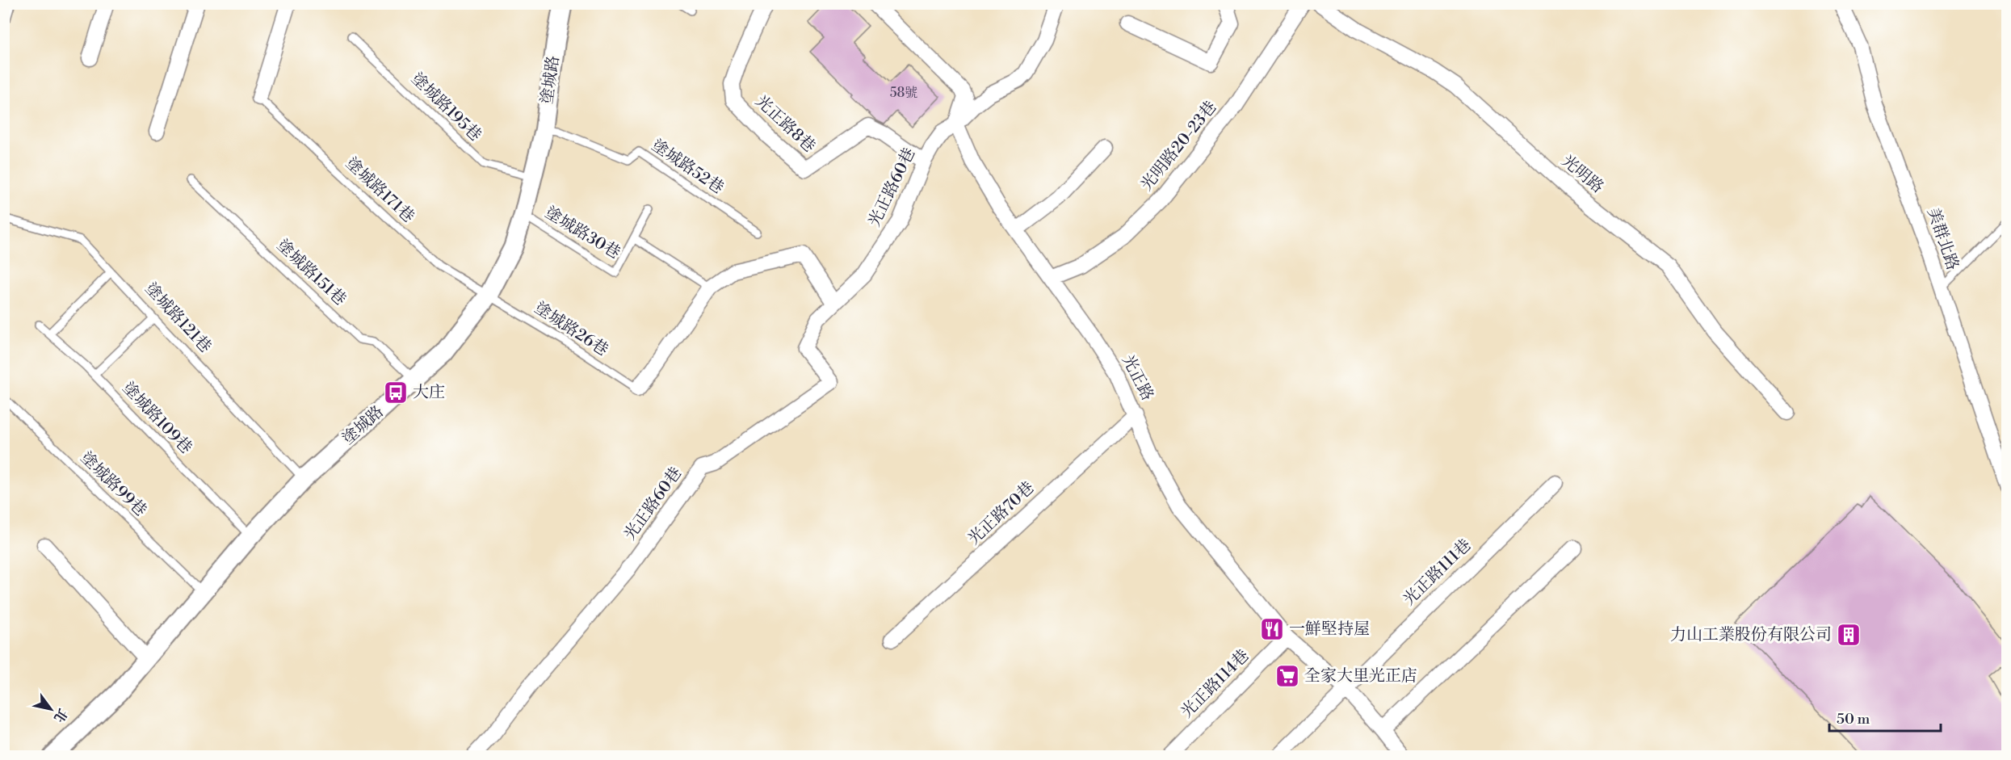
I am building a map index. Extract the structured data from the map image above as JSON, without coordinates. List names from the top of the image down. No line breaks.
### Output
{"streets":{"street":["塗城路","光正路8巷","光明路20-23巷","光明路","光正路60巷","美群北路","光正路","光正路70巷","光正路111巷","光正路114巷"],"lane":["塗城路195巷","塗城路52巷","塗城路171巷","塗城路30巷","塗城路151巷","塗城路121巷","塗城路26巷","塗城路109巷","塗城路99巷"]},"crossings":[["塗城路","塗城路195巷"],["塗城路","塗城路52巷"],["塗城路","塗城路171巷"],["塗城路","塗城路30巷"],["塗城路","塗城路151巷"],["塗城路","塗城路121巷"],["塗城路","塗城路26巷"],["塗城路","塗城路109巷"],["塗城路","塗城路99巷"],["光正路8巷","光正路60巷"],["光明路20-23巷","光正路"],["光正路60巷","光正路"],["塗城路171巷","塗城路26巷"],["光正路","光正路70巷"],["光正路","光正路111巷"],["光正路","光正路114巷"]],"places":{"bus stop":["大庄"],"restaurant":["一鮮堅持屋"],"building":["力山工業股份有限公司"],"supermarket":["全家大里光正店"]},"house_numbers":["58號"],"scale_bar":"50 m","north":"bottom right"}
